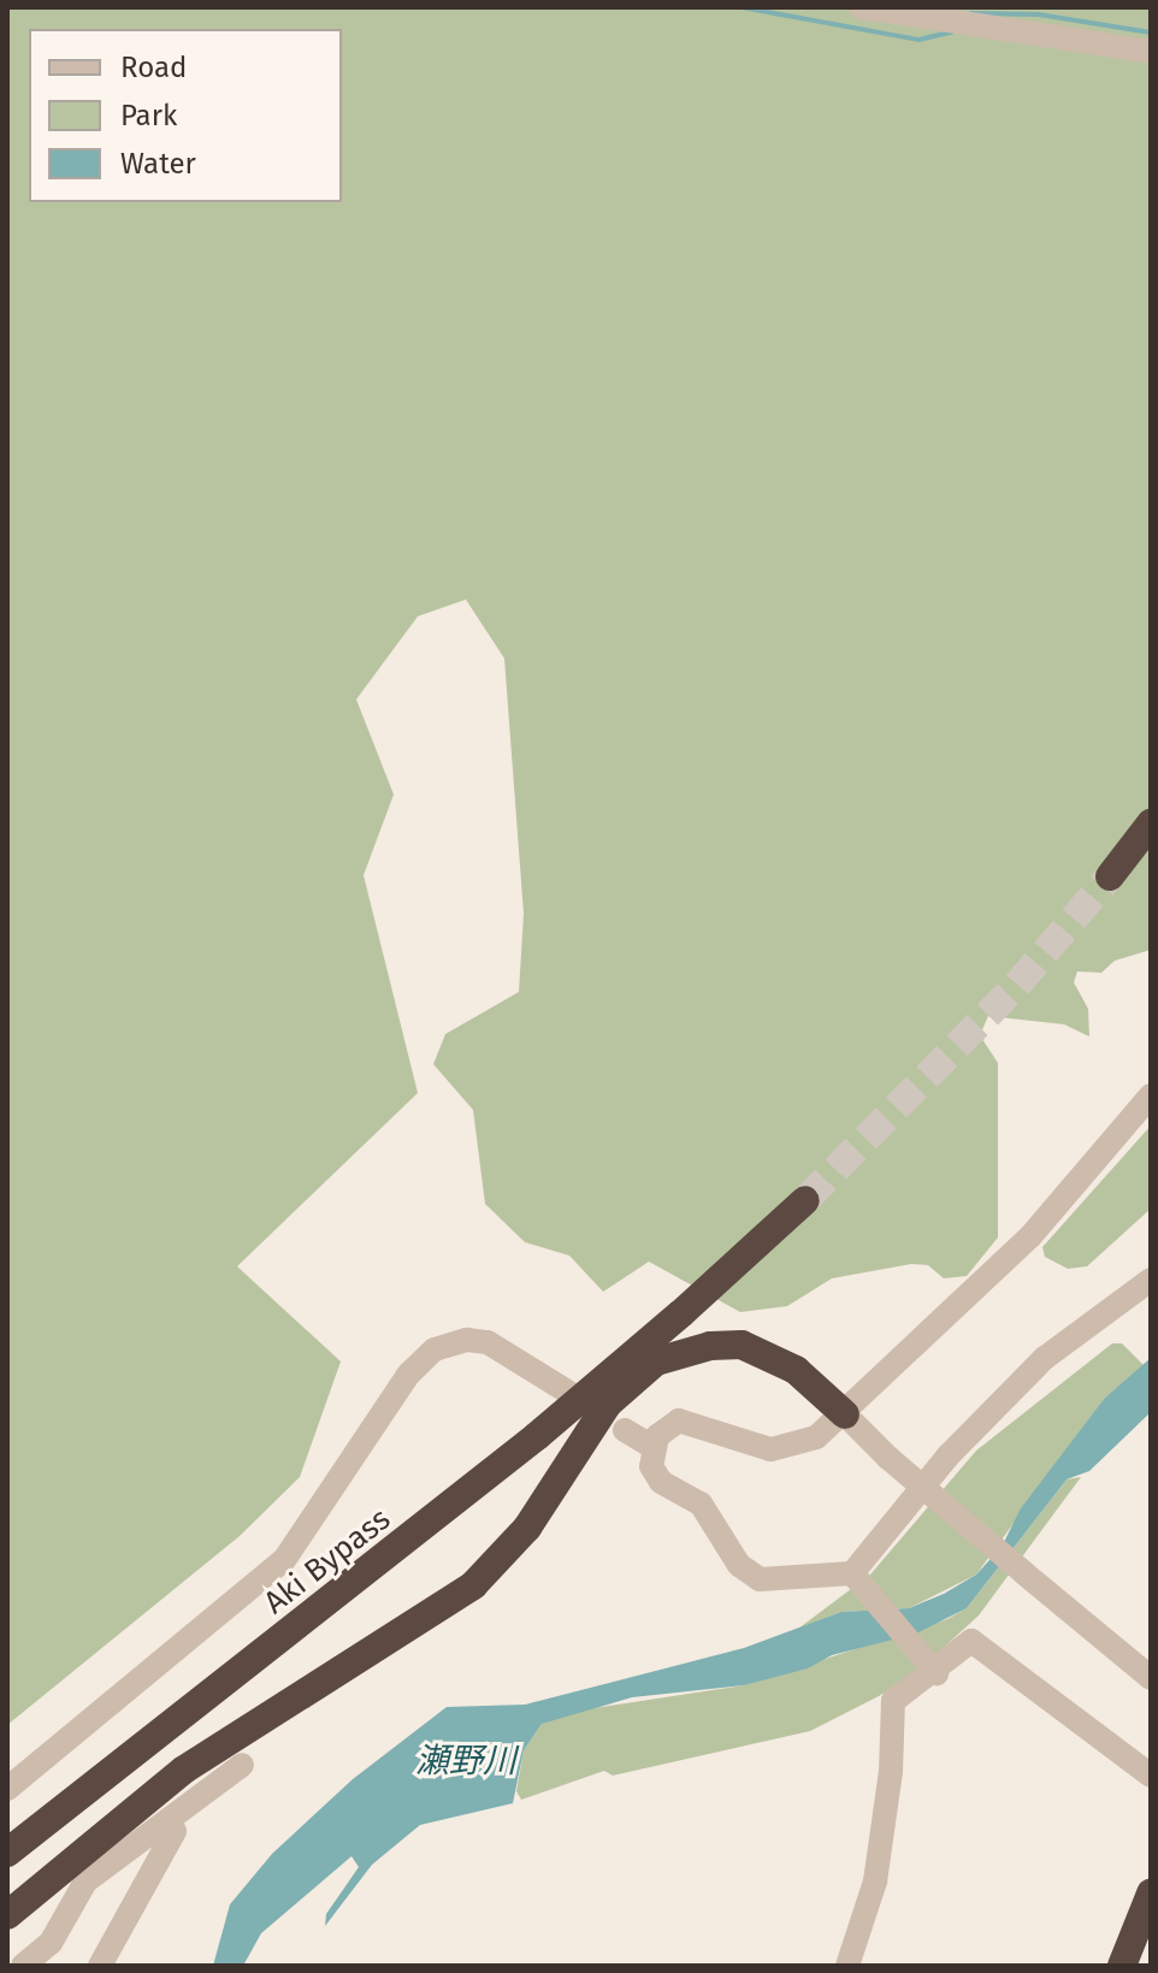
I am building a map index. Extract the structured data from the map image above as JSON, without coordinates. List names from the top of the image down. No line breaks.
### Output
{"streets":{"highway":["Aki Bypass"]},"water":["瀬野川"],"legend":["Road","Park","Water"]}
